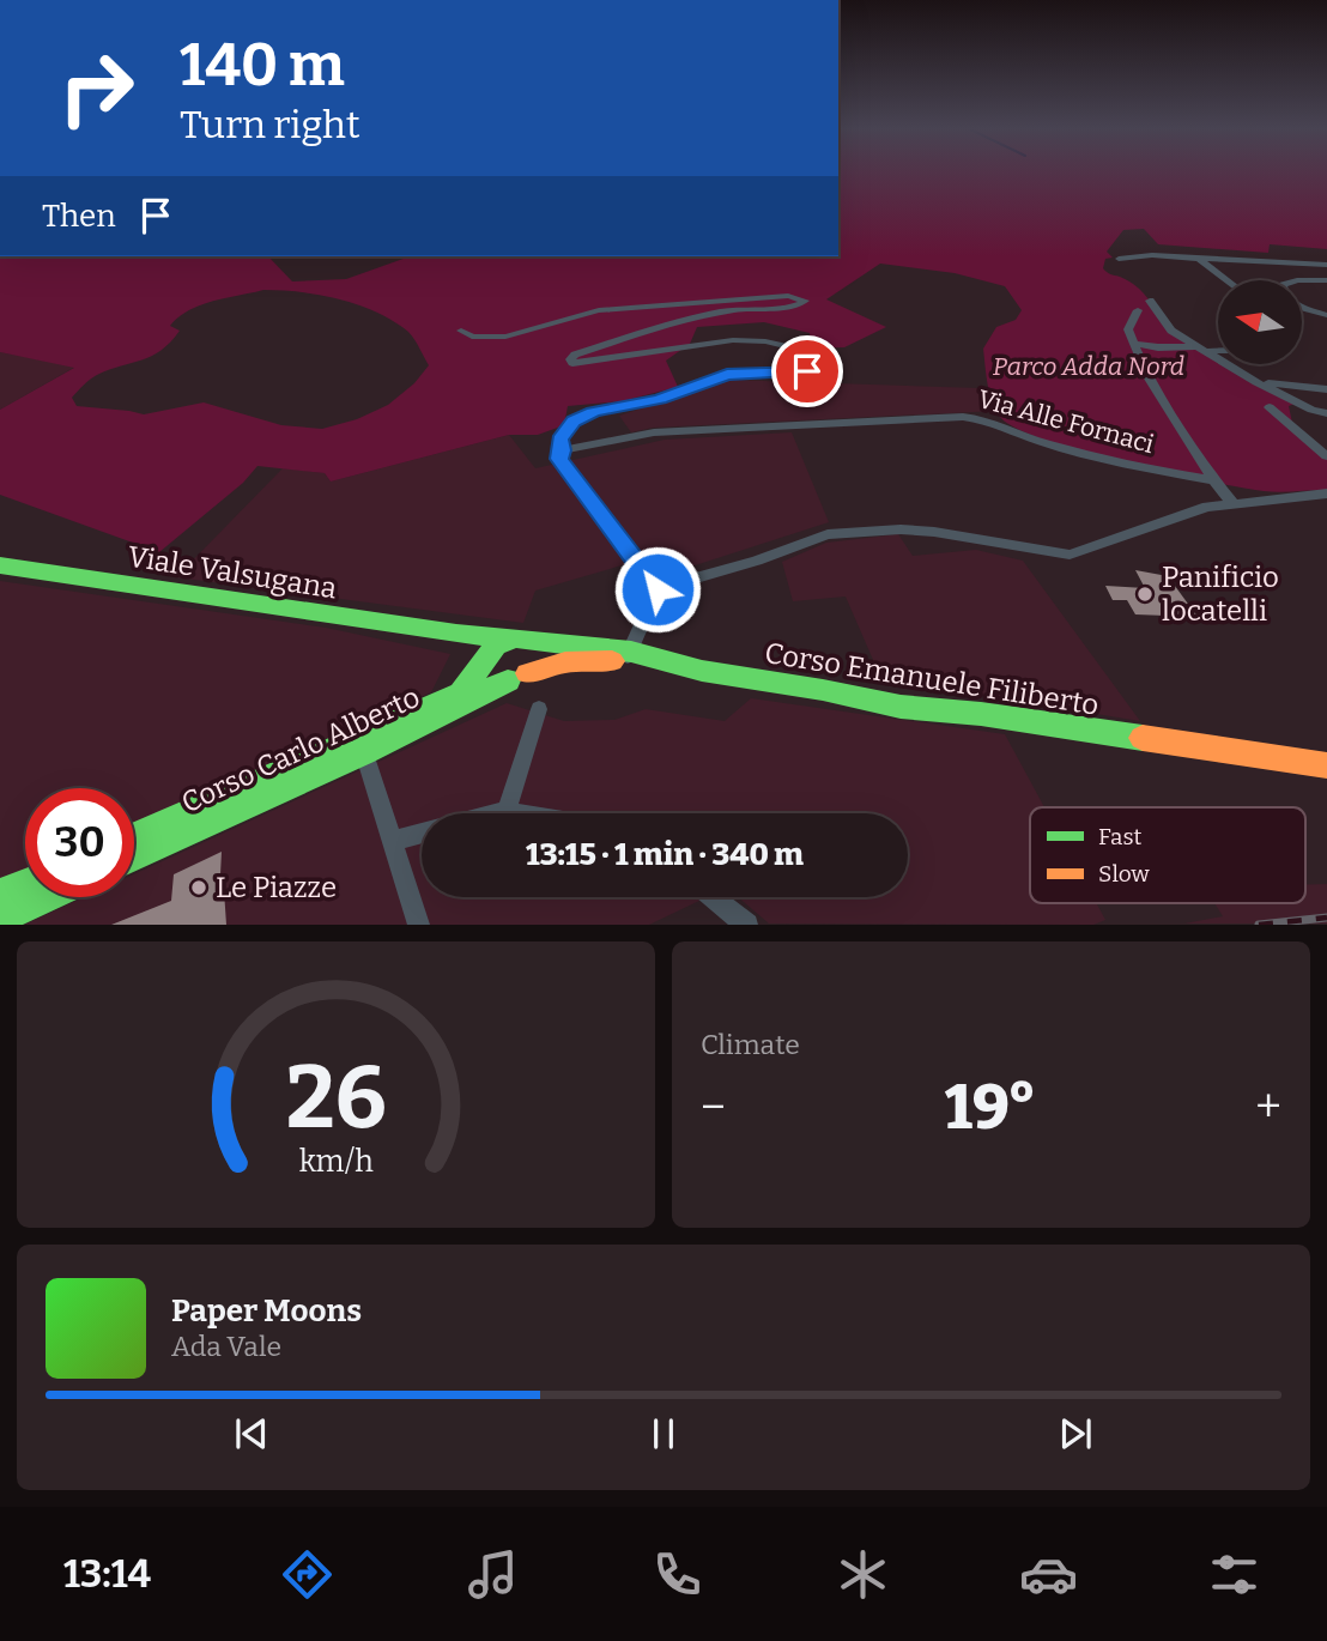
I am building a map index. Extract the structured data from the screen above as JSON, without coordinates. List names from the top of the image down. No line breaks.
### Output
{"streets":{"main road":["Viale Valsugana","Corso Emanuele Filiberto","Corso Carlo Alberto"],"street":["Via Alle Fornaci"]},"crossings":[["Viale Valsugana","Corso Emanuele Filiberto"],["Viale Valsugana","Corso Carlo Alberto"],["Corso Emanuele Filiberto","Corso Carlo Alberto"]],"parks":["Parco Adda Nord"],"places":["Panificio locatelli","Le Piazze"],"legend":["Fast","Slow"],"north":"left","page":{"turn":["140 m","Turn right"],"then":"Then","limit":"30","trip":"13:15 · 1 min · 340 m","tile":"Climate","heat":["−","19°","+"],"song":["Paper Moons","Ada Vale"],"tabs":"13:14","gauge":["26","km/h"]}}
